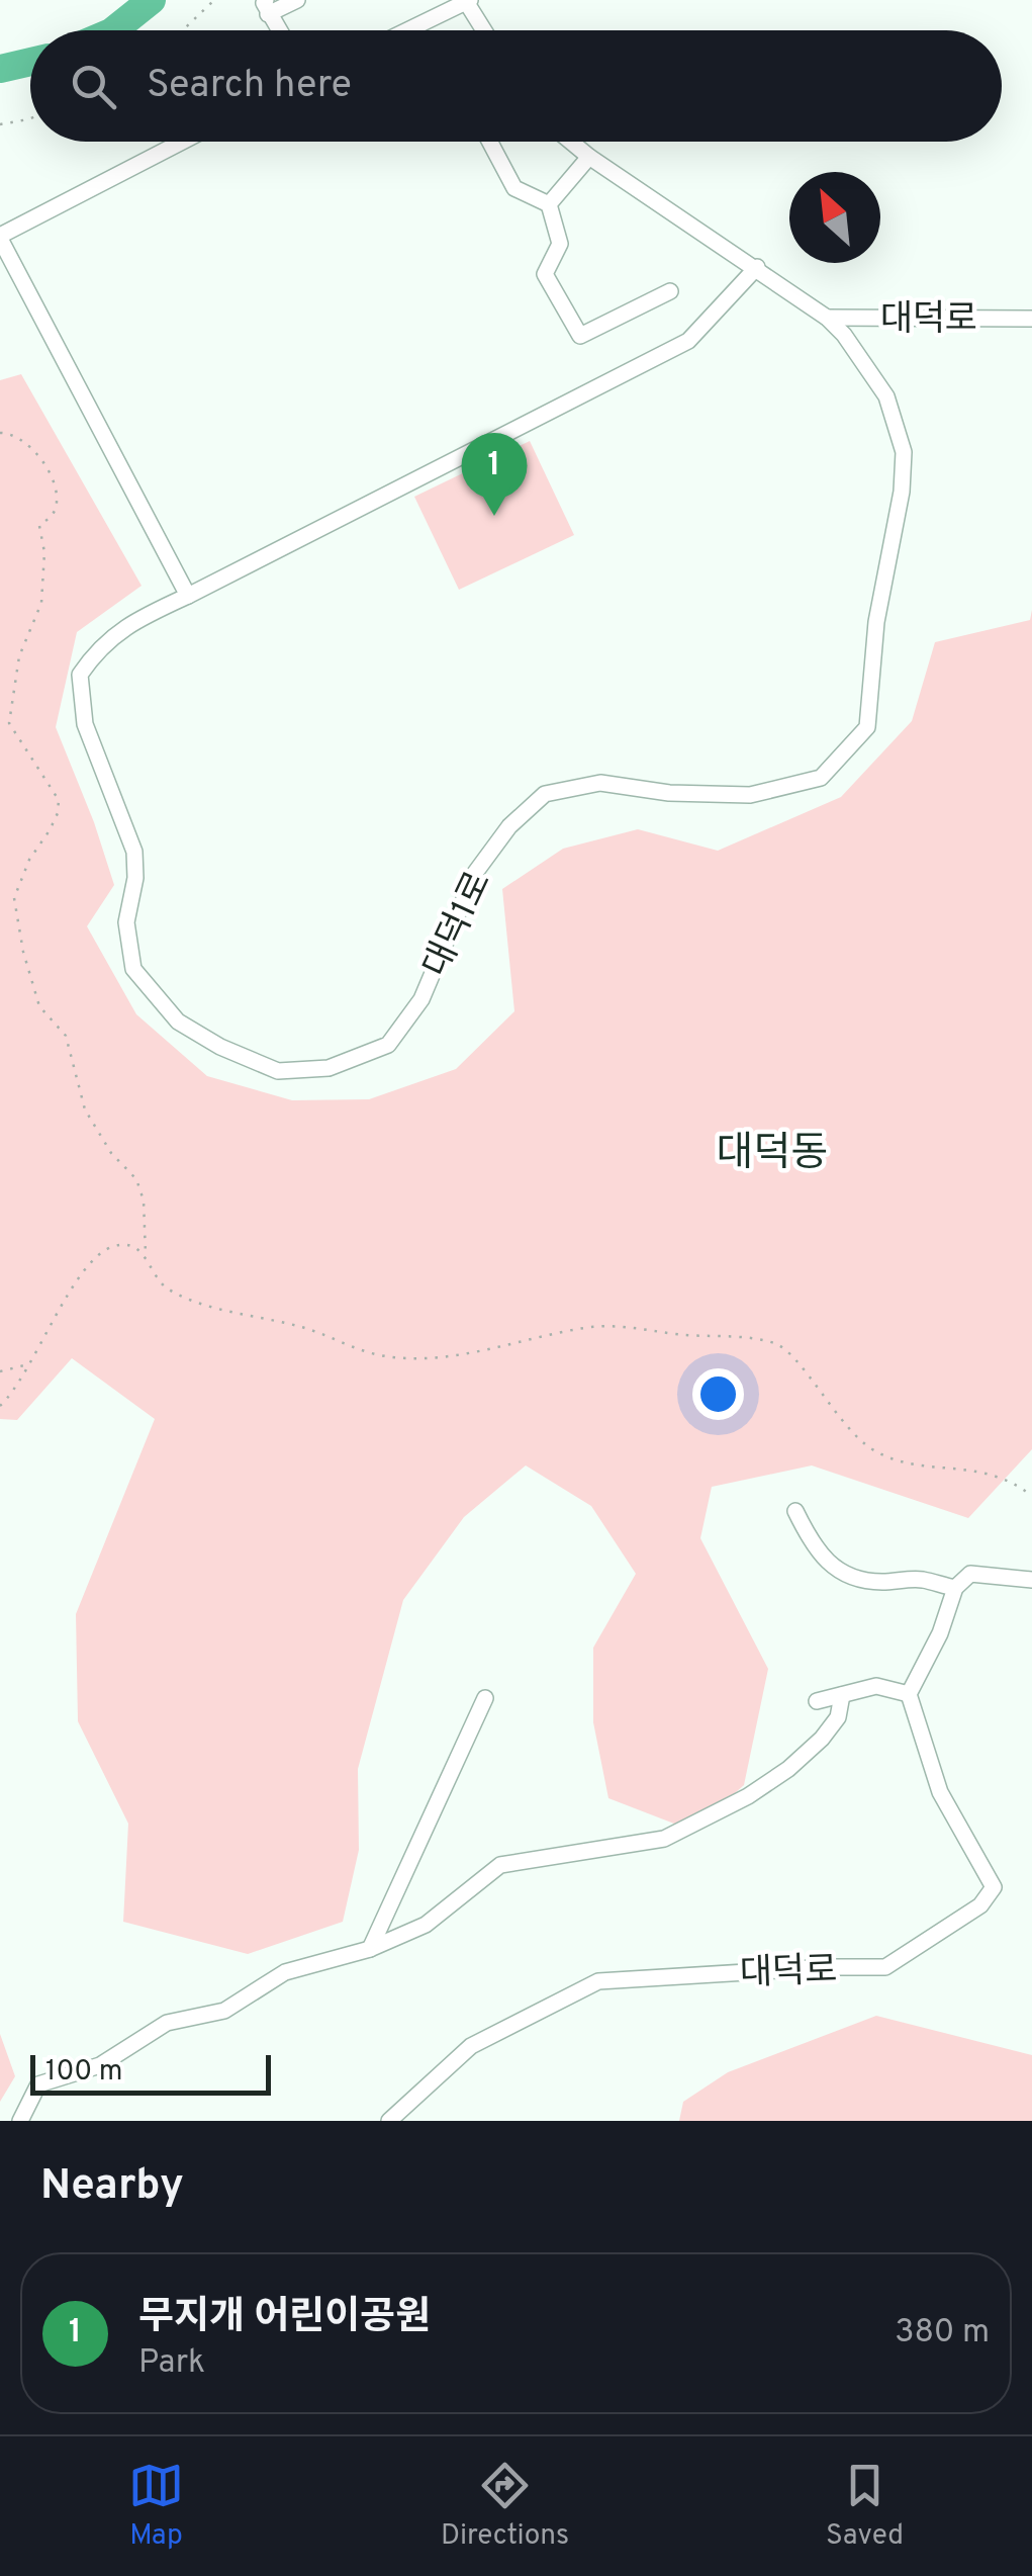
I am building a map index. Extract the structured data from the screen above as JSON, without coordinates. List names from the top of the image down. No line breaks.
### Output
{"streets":{"street":["대덕로","대덕1로"]},"crossings":[["대덕로","대덕1로"]],"districts":["대덕동"],"scale_bar":"100 m","north":"top left","page":{"search":"Search here","pins":"1","scale":"100 m","heading":"Nearby","list":[{"mark":"1","name":"무지개 어린이공원","note":"Park","value":"380 m"}],"nav":["Map","Directions","Saved"]}}
